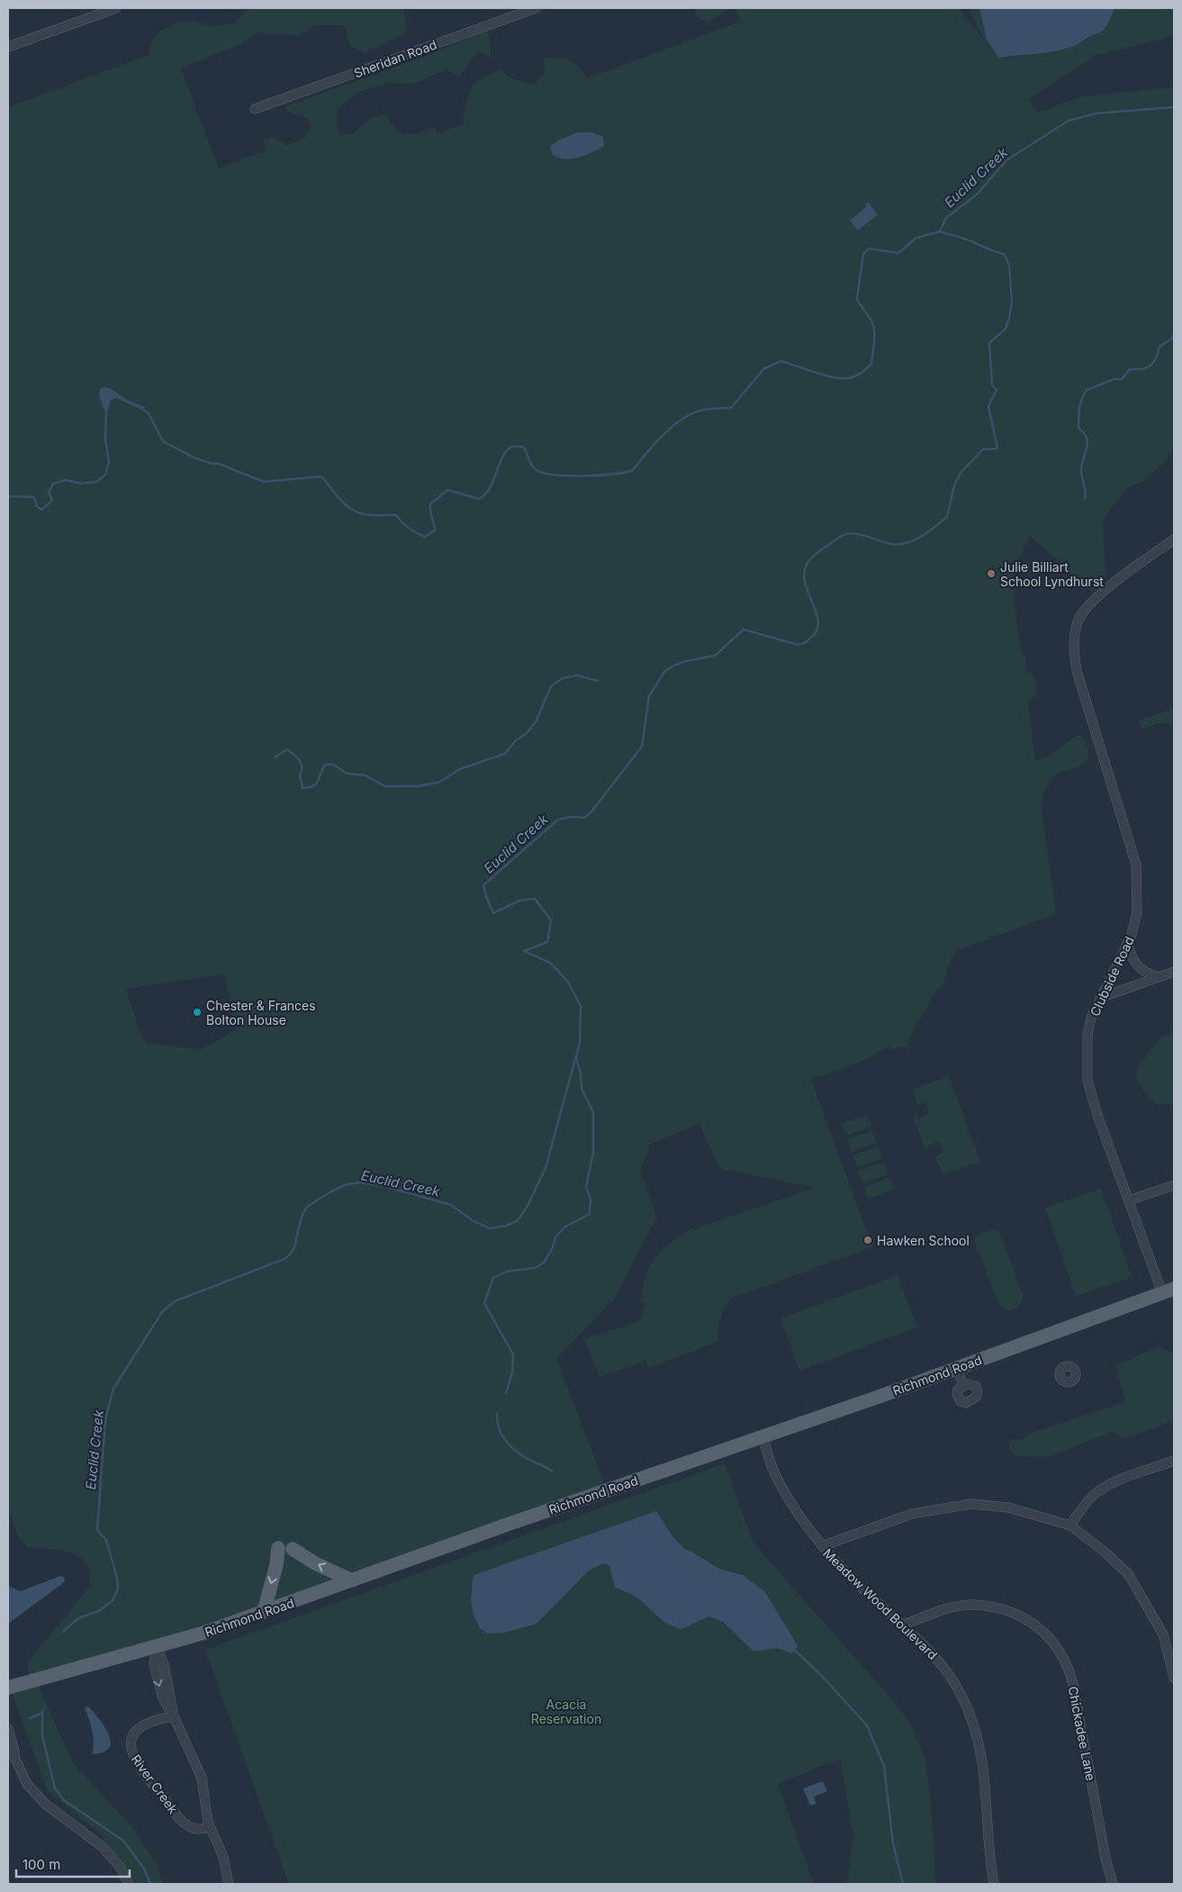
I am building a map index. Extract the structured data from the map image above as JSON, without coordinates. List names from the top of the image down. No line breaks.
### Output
{"streets":{"main road":["Richmond Road"],"street":["Sheridan Road","Clubside Road","Meadow Wood Boulevard","Chickadee Lane","River Creek"]},"crossings":[["Clubside Road","Richmond Road"],["Richmond Road","Meadow Wood Boulevard"],["Meadow Wood Boulevard","Chickadee Lane"]],"water":["Euclid Creek"],"parks":["Acacia Reservation"],"places":["Julie Billiart School Lyndhurst","Chester & Frances Bolton House","Hawken School"],"scale_bar":"100 m"}
